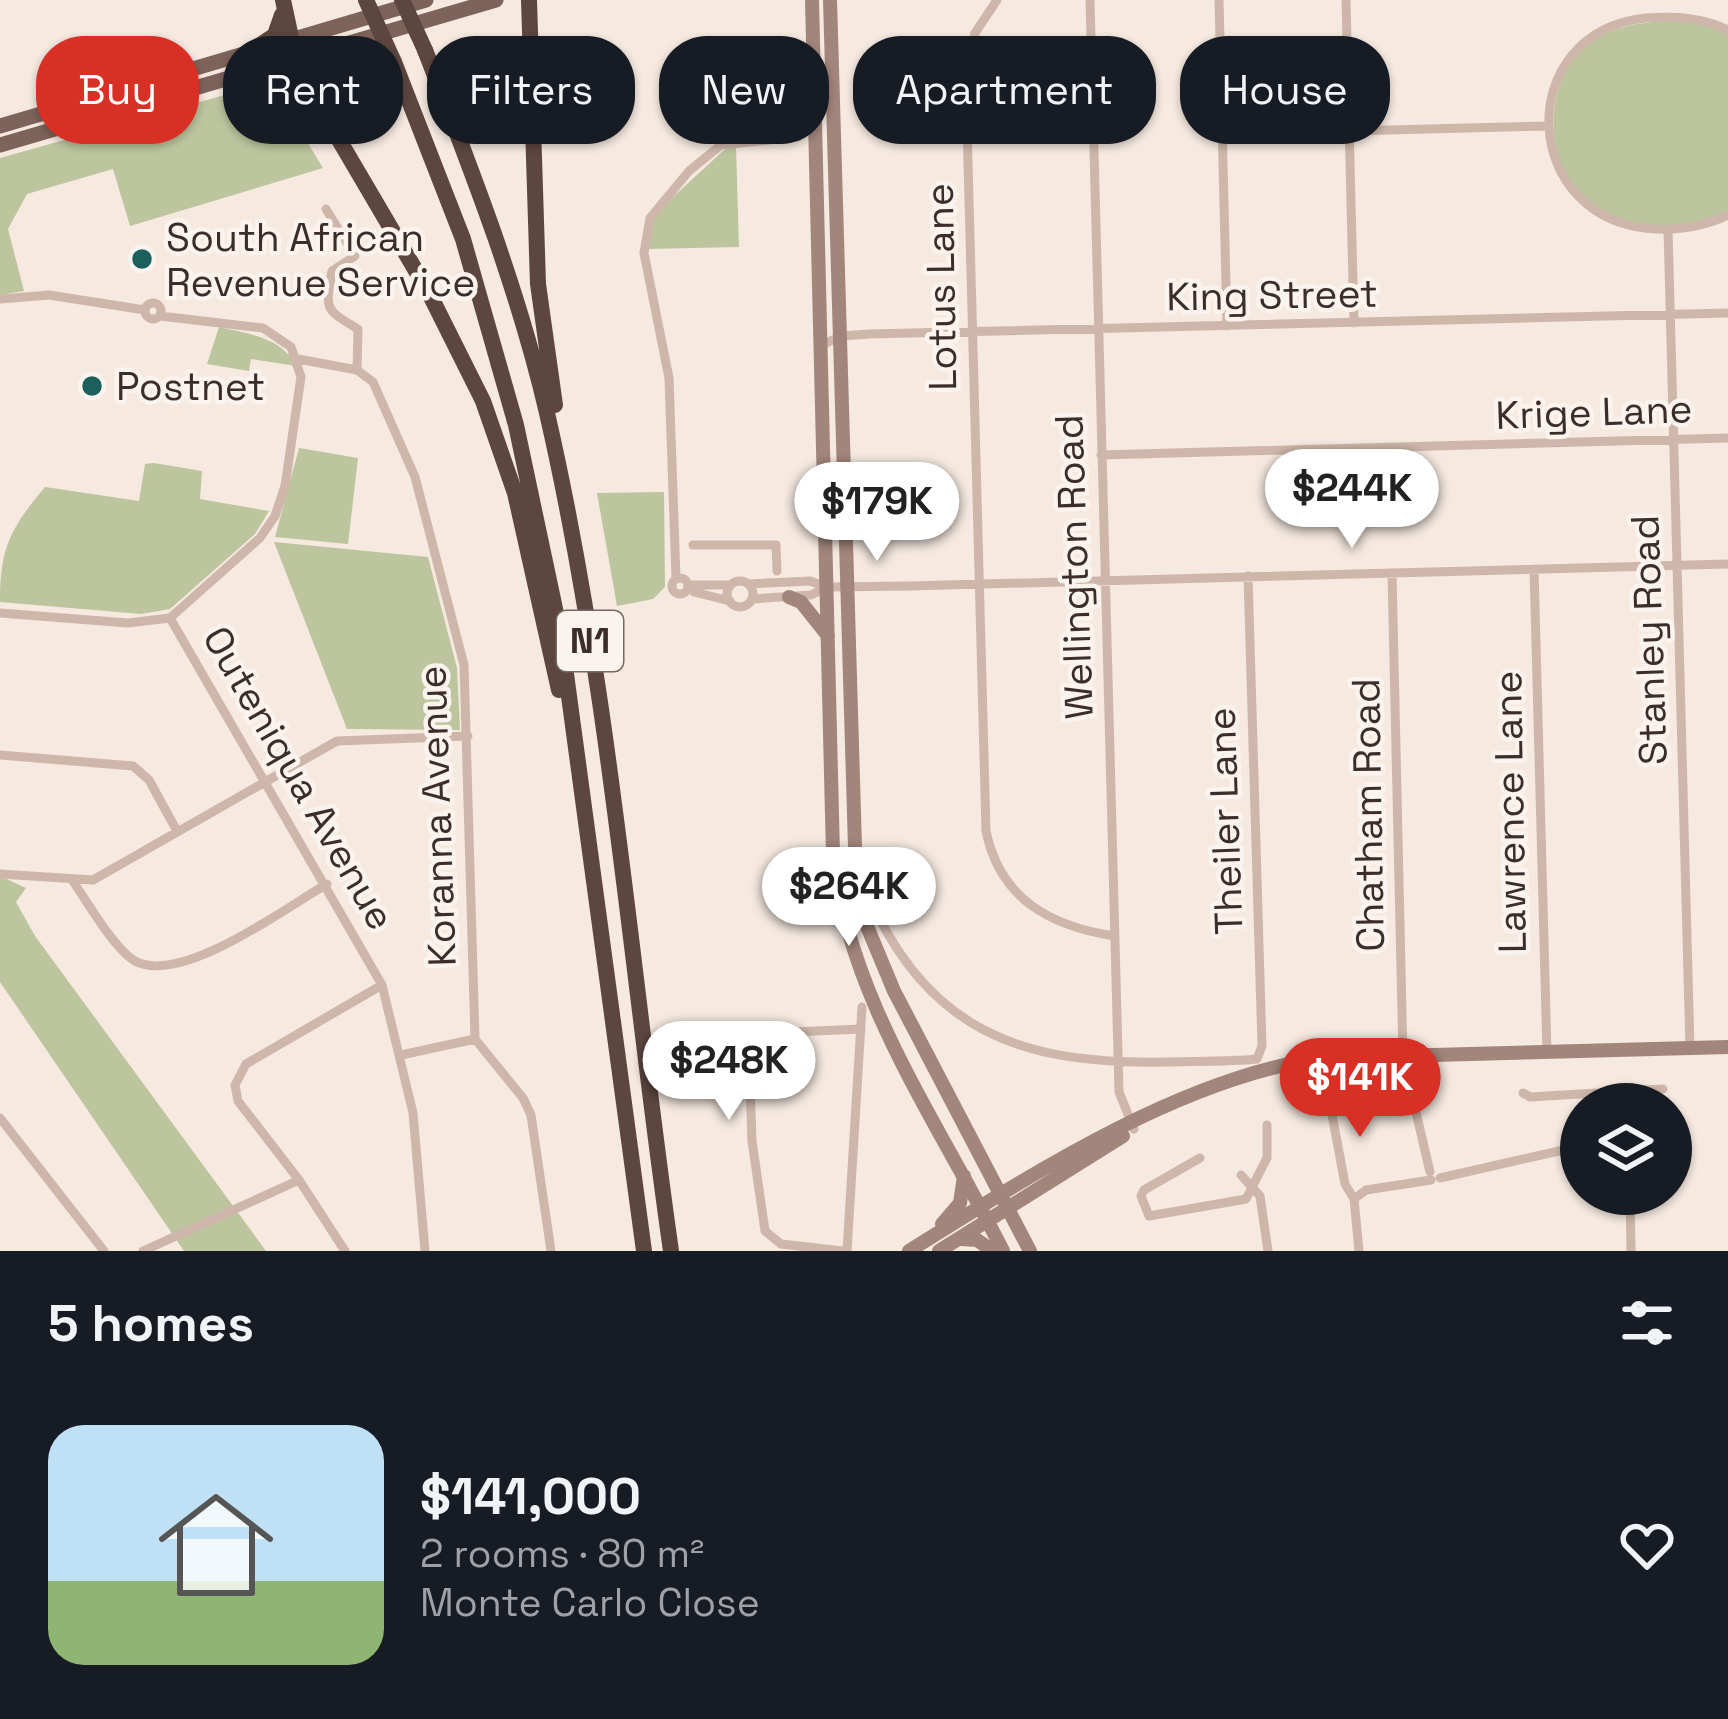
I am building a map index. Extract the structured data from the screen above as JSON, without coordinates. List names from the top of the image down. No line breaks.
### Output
{"streets":{"highway":["N1"],"street":["Lotus Lane","King Street","Krige Lane","Wellington Road","Stanley Road","Outeniqua Avenue","Lawrence Lane","Chatham Road","Koranna Avenue","Theiler Lane"]},"crossings":[["Lotus Lane","King Street"],["Lotus Lane","Wellington Road"],["King Street","Wellington Road"],["King Street","Stanley Road"],["Krige Lane","Wellington Road"],["Krige Lane","Stanley Road"],["Wellington Road","Theiler Lane"]],"places":["South African Revenue Service","Postnet"],"page":{"chip":["Buy","Rent","Filters","New","Apartment","House"],"price":["$244K","$179K","$264K","$248K","$141K"],"heading":"5 homes","list":[{"name":"$141,000","note":"2 rooms · 80 m² · Monte Carlo Close"}]}}
